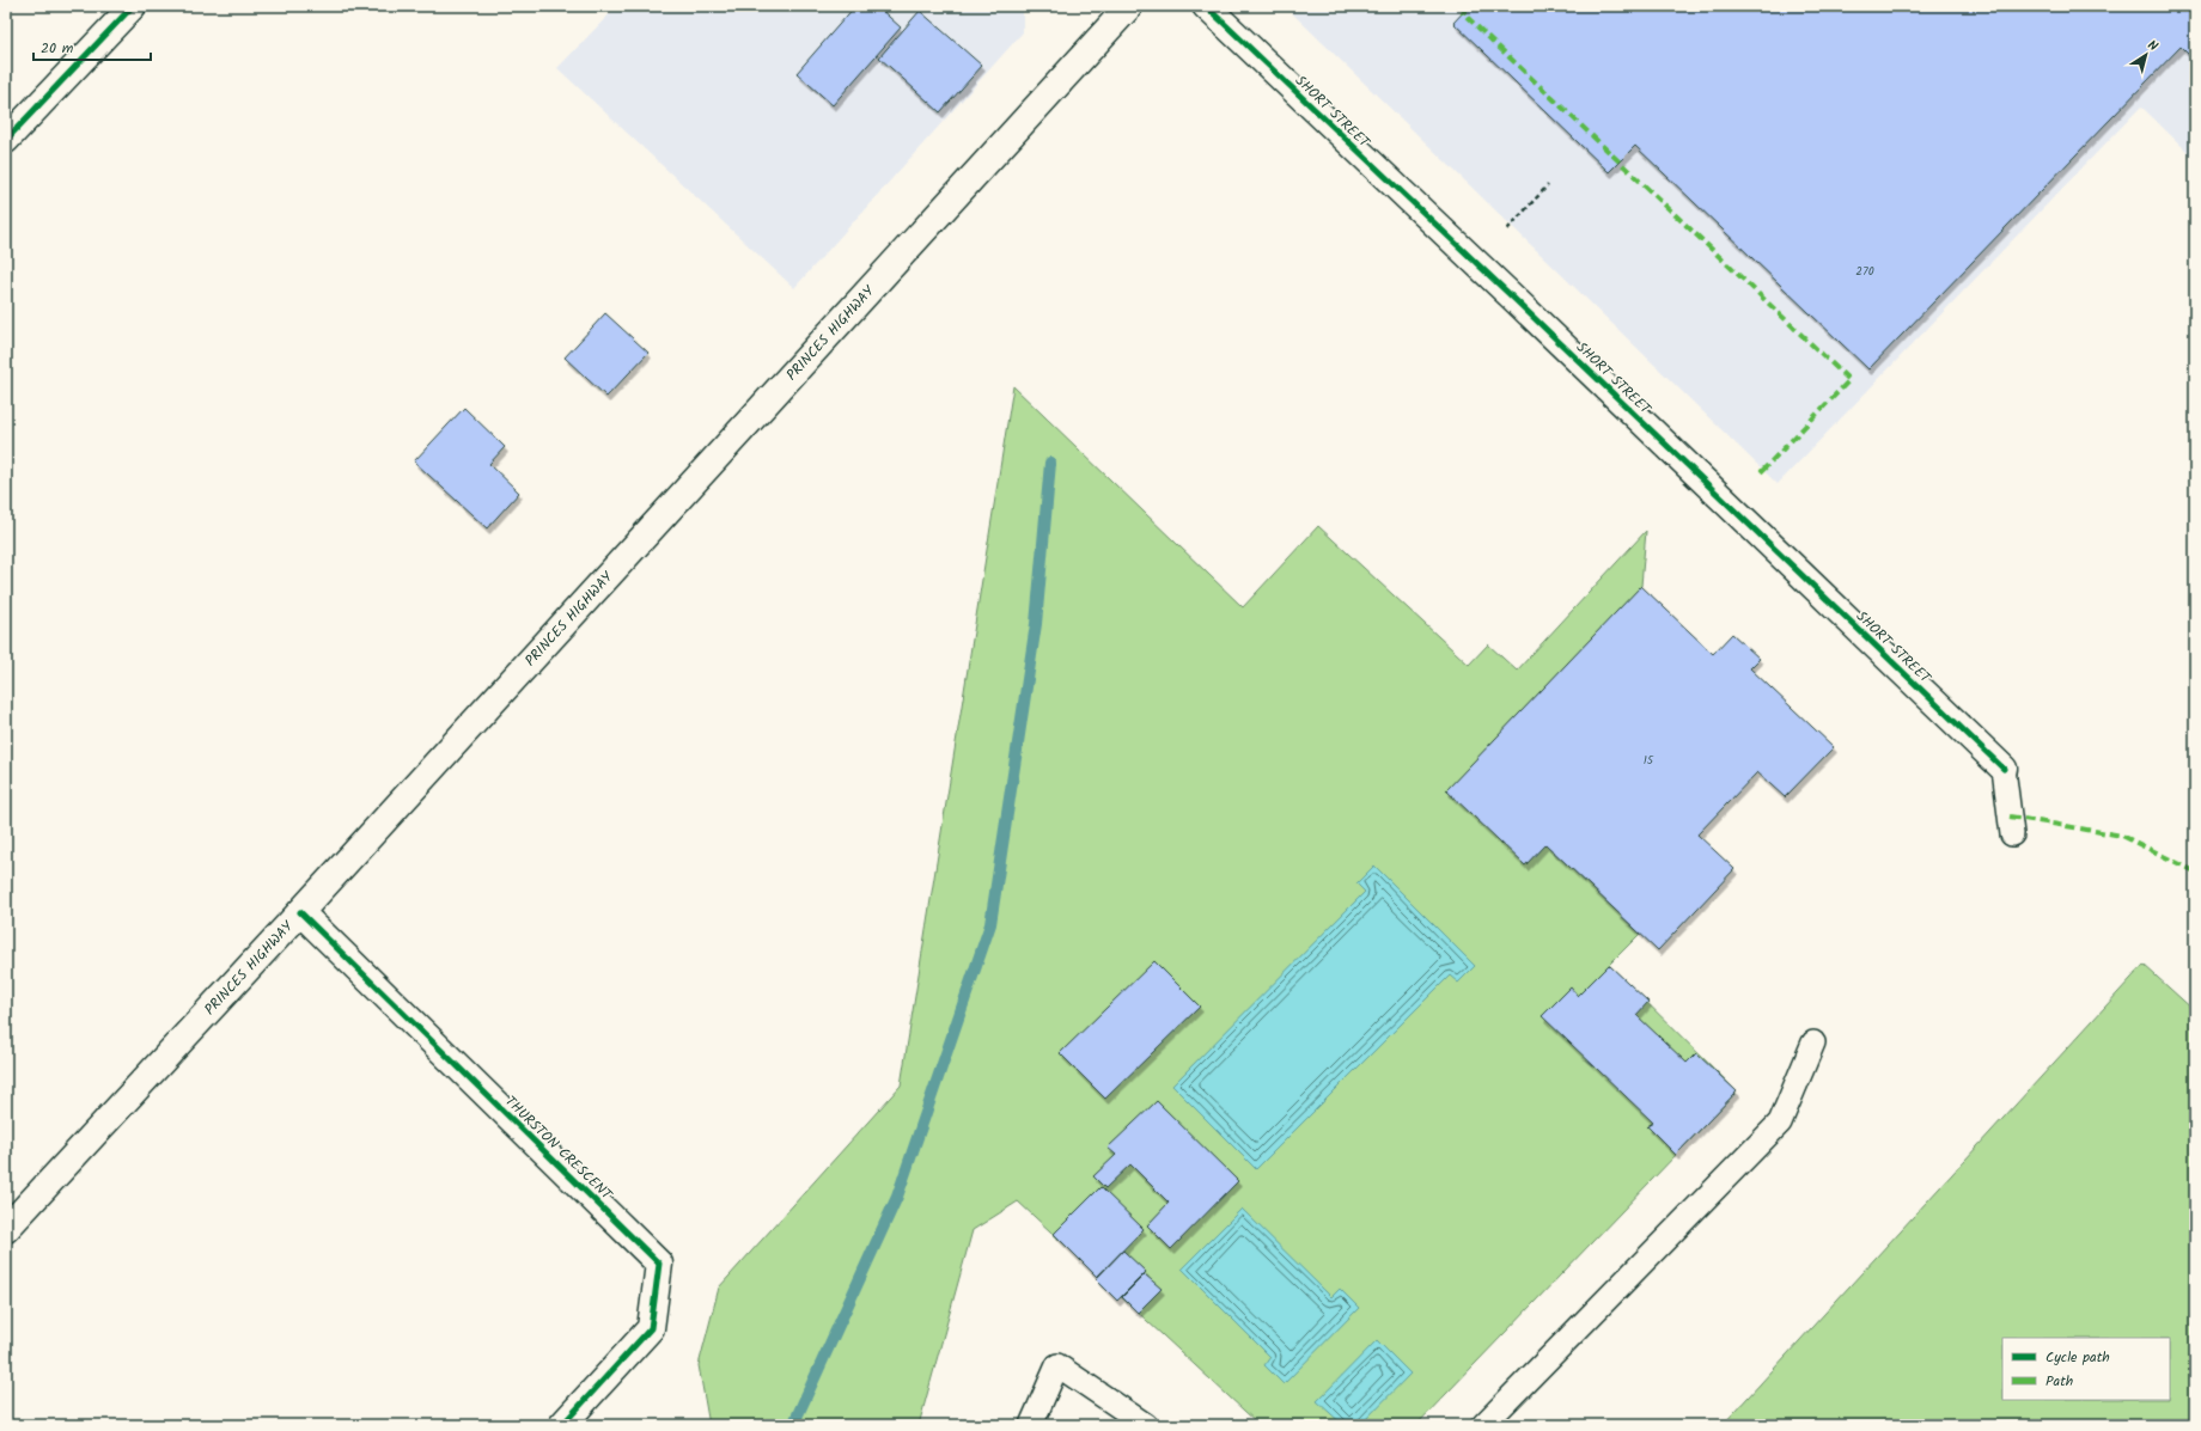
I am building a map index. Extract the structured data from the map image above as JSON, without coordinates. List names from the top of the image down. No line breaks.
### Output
{"streets":{"street":["SHORT STREET","PRINCES HIGHWAY","THURSTON CRESCENT"]},"crossings":[["PRINCES HIGHWAY","THURSTON CRESCENT"]],"house_numbers":["270","15"],"legend":["Cycle path","Path"],"scale_bar":"20 m","north":"top right"}
